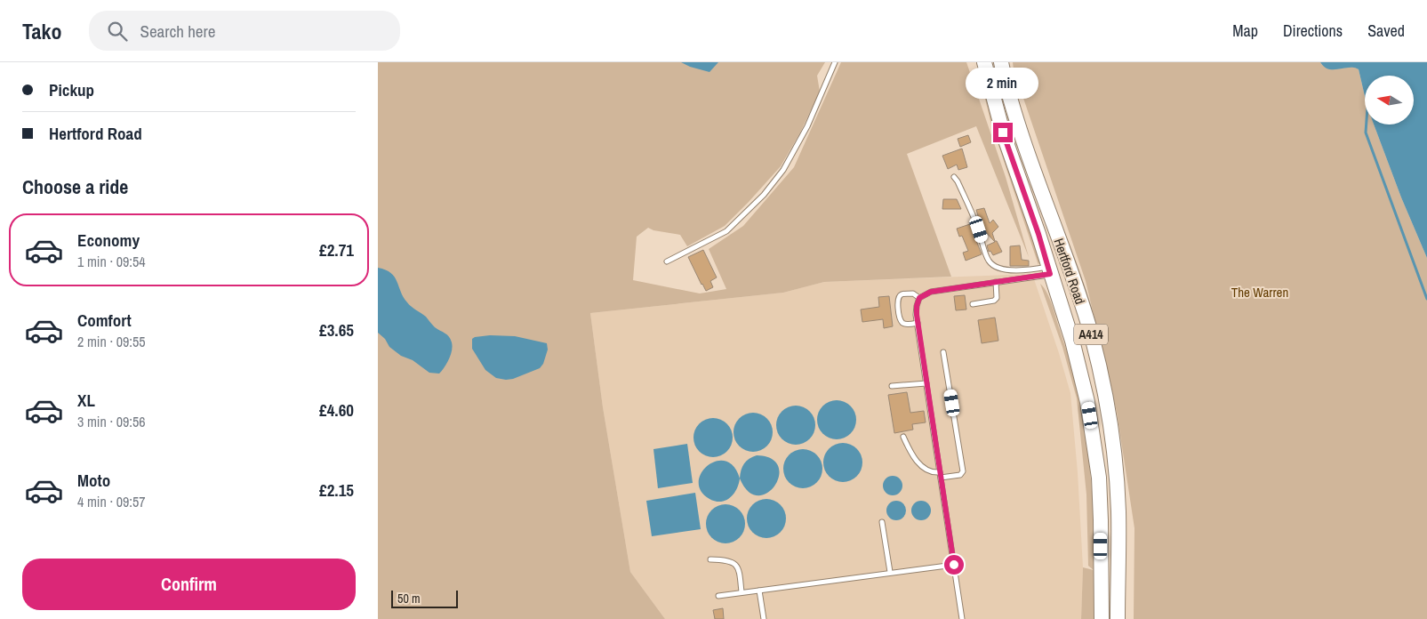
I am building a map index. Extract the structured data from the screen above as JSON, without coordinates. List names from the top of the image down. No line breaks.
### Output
{"streets":{"highway":["Hertford Road","A414"]},"parks":["The Warren"],"scale_bar":"50 m","north":"left","page":{"header":"Tako","search":"Search here","nav":["Map","Directions","Saved"],"banner":["Pickup","Hertford Road"],"bubble":"2 min","heading":"Choose a ride","list":[{"name":"Economy","note":"1 min · 09:54","value":"£2.71"},{"name":"Comfort","note":"2 min · 09:55","value":"£3.65"},{"name":"XL","note":"3 min · 09:56","value":"£4.60"},{"name":"Moto","note":"4 min · 09:57","value":"£2.15"}],"buttons":"Confirm","scale":"50 m"}}
